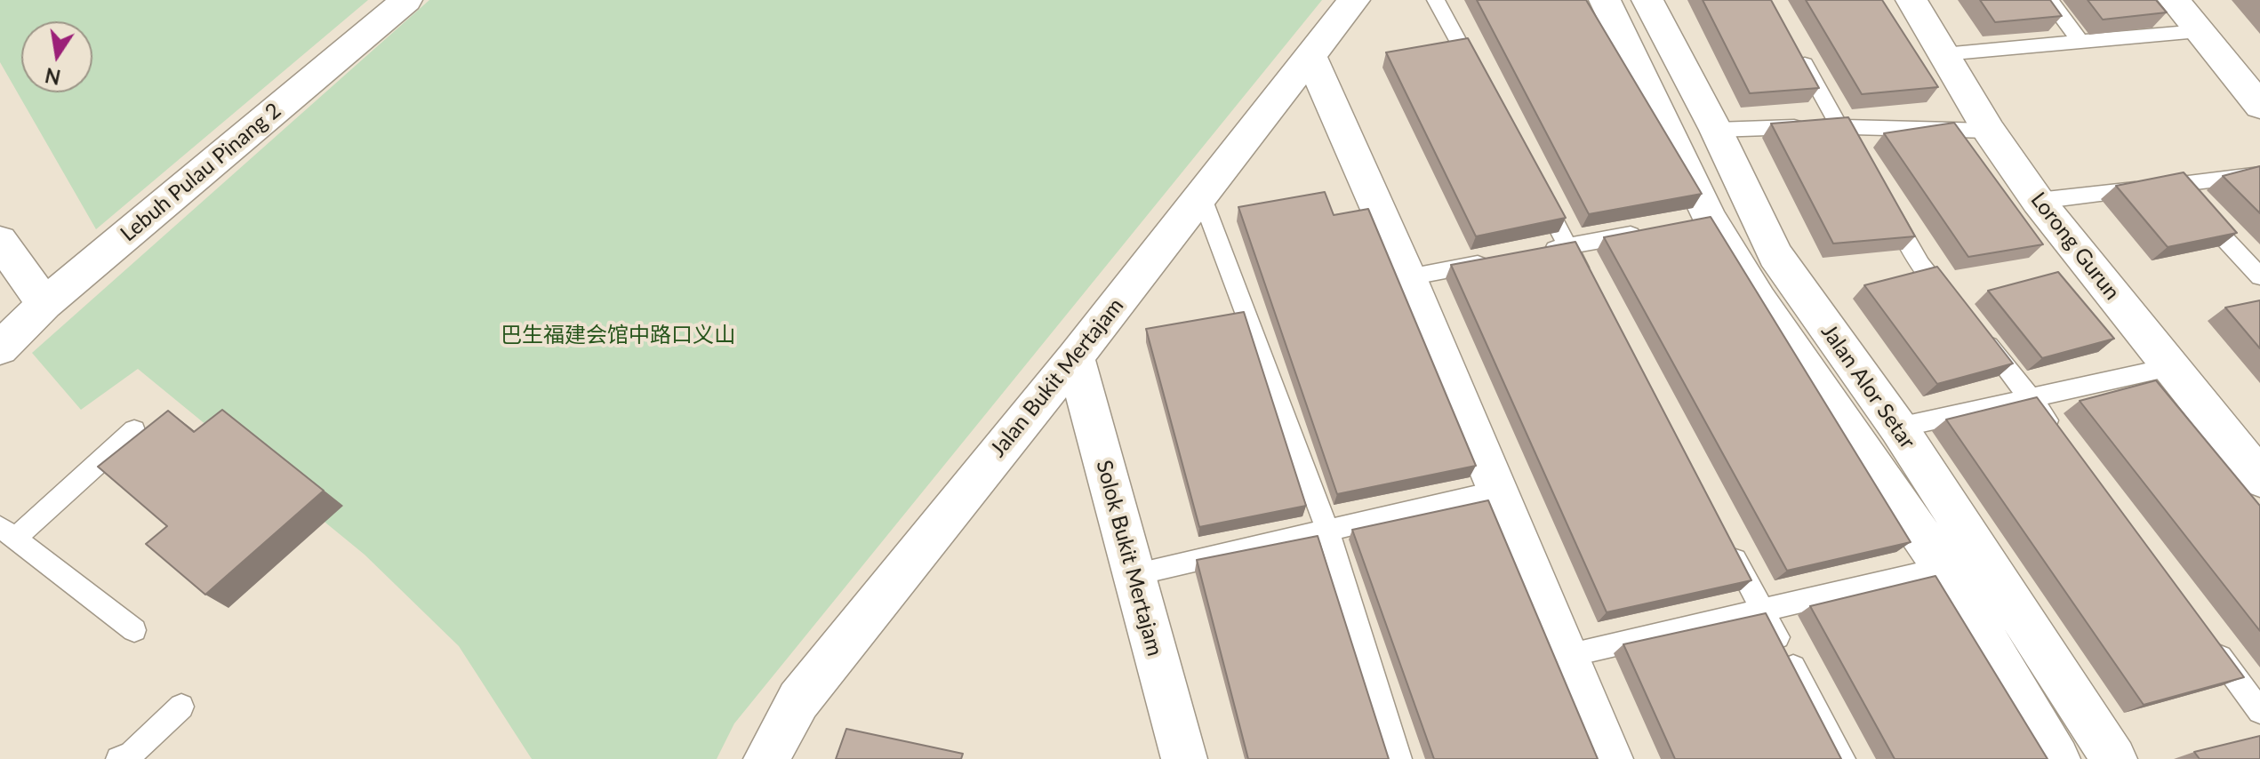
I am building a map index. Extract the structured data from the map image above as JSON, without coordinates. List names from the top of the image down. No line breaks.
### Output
{"streets":{"street":["Lebuh Pulau Pinang 2","Lorong Gurun","Jalan Bukit Mertajam","Jalan Alor Setar","Solok Bukit Mertajam"]},"crossings":[["Jalan Bukit Mertajam","Solok Bukit Mertajam"]],"parks":["巴生福建会馆中路口义山"],"north":"bottom"}
